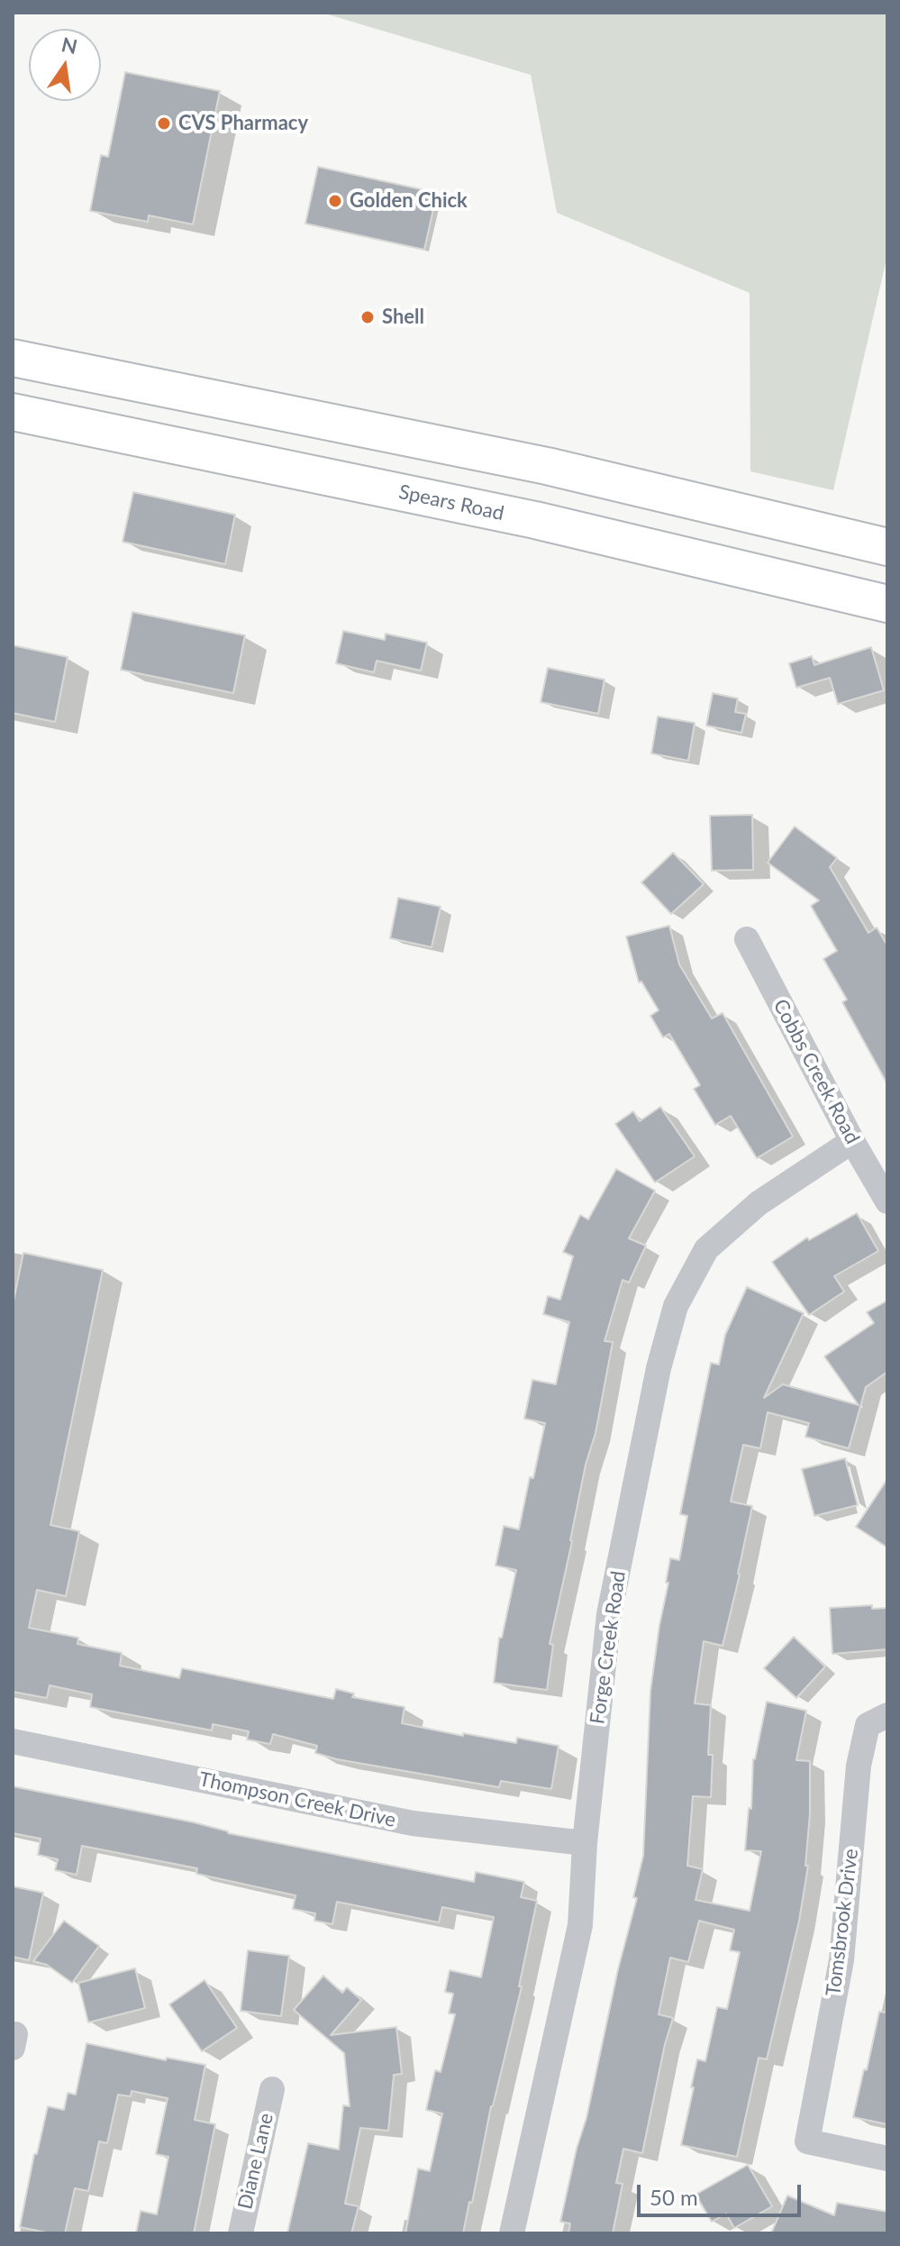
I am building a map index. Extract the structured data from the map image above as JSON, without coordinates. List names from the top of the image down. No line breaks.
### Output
{"streets":{"main road":["Spears Road"],"street":["Cobbs Creek Road","Forge Creek Road","Thompson Creek Drive","Tomsbrook Drive","Diane Lane"]},"crossings":[["Cobbs Creek Road","Forge Creek Road"],["Forge Creek Road","Thompson Creek Drive"]],"places":["CVS Pharmacy","Golden Chick","Shell"],"scale_bar":"50 m","north":"top"}
